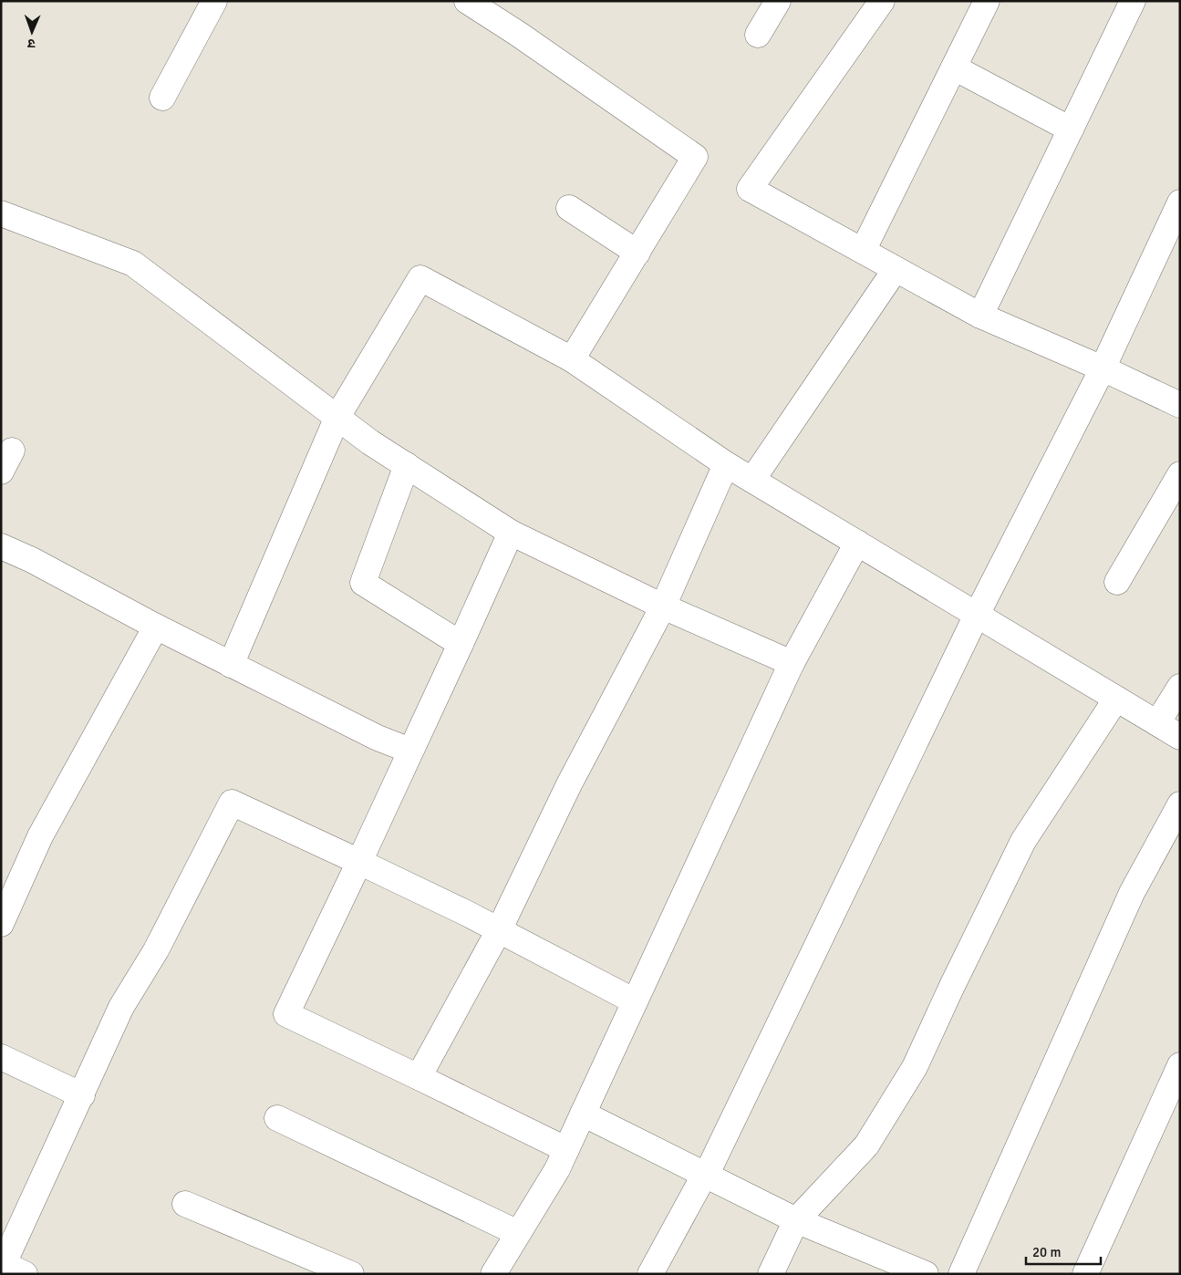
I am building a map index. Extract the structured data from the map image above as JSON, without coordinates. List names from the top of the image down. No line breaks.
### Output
{"scale_bar":"20 m","north":"bottom"}
